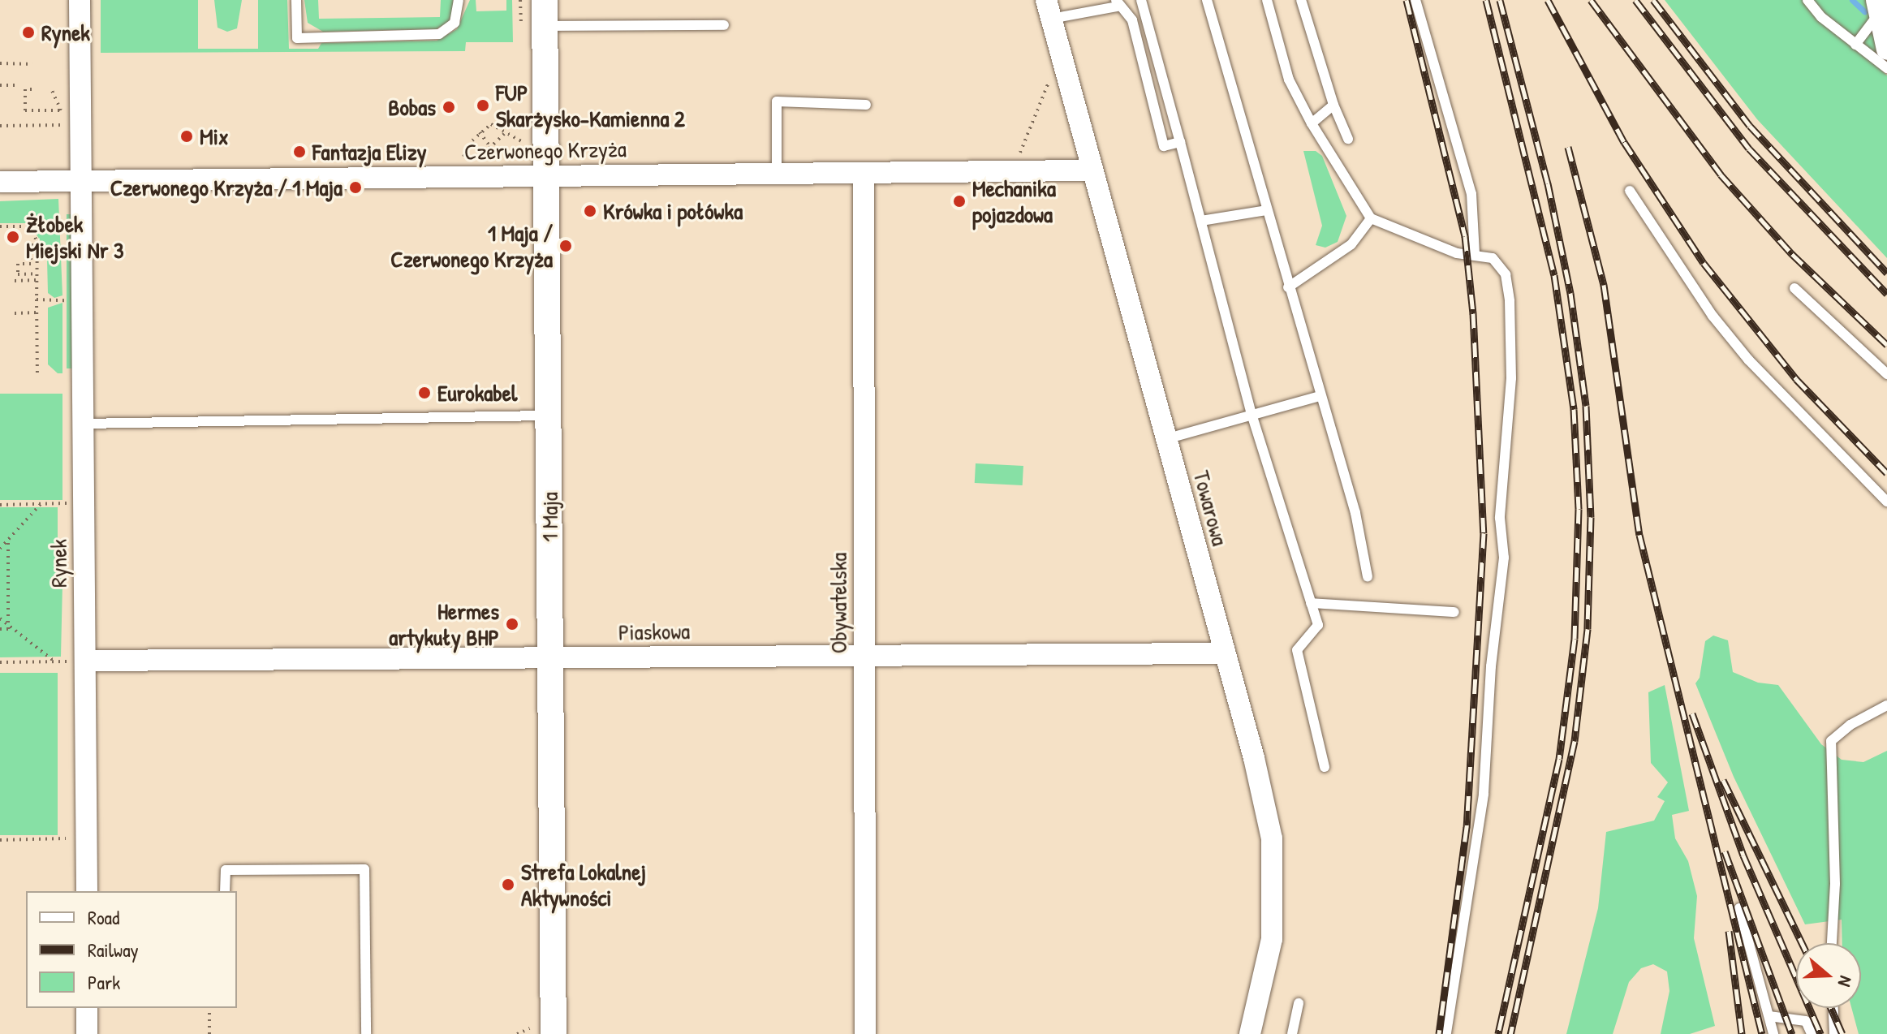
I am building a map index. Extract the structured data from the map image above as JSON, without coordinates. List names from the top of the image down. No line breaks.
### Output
{"streets":{"street":["Czerwonego Krzyża","Towarowa","1 Maja","Rynek","Obywatelska","Piaskowa"]},"crossings":[["Czerwonego Krzyża","Towarowa"],["Czerwonego Krzyża","1 Maja"],["Czerwonego Krzyża","Rynek"],["Czerwonego Krzyża","Obywatelska"],["Towarowa","Piaskowa"],["1 Maja","Piaskowa"],["Rynek","Piaskowa"],["Obywatelska","Piaskowa"]],"places":["Rynek","FUP Skarżysko-Kamienna 2","Bobas","Mix","Fantazja Elizy","Czerwonego Krzyża / 1 Maja","Mechanika pojazdowa","Krówka i połówka","Żłobek Miejski Nr 3","1 Maja / Czerwonego Krzyża","Eurokabel","Hermes artykuły BHP","Strefa Lokalnej Aktywności"],"legend":["Road","Railway","Park"],"north":"right"}
